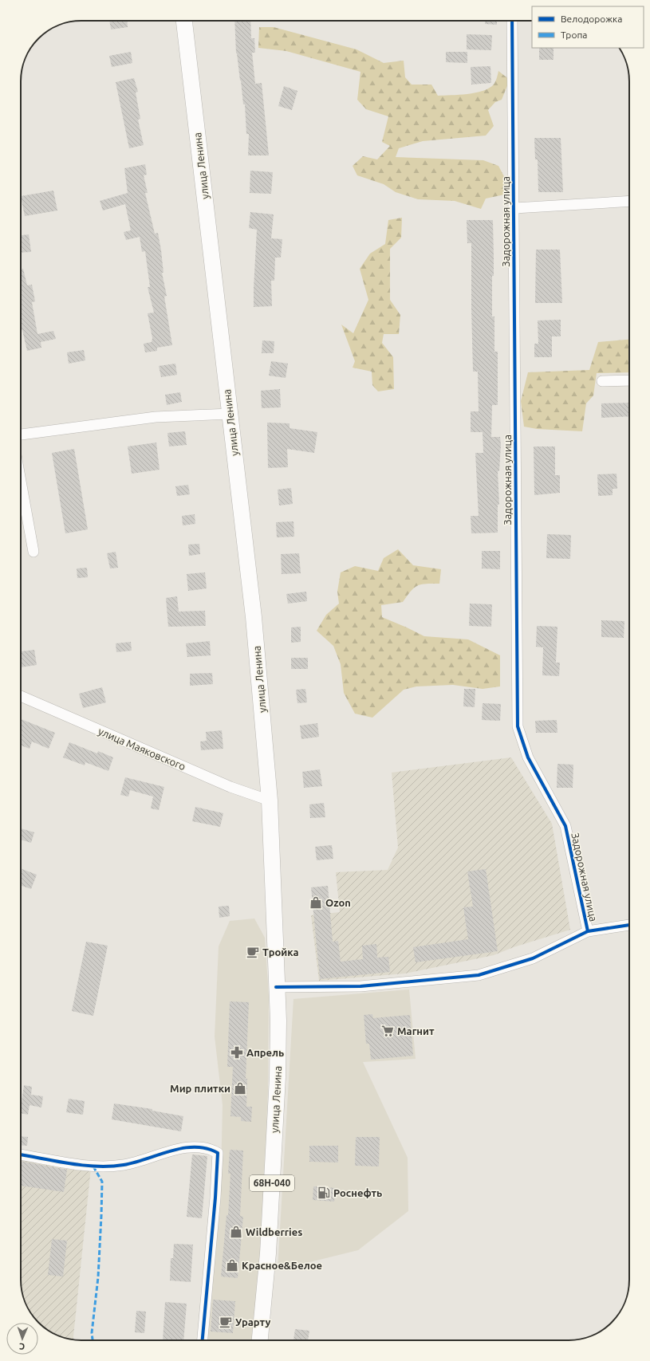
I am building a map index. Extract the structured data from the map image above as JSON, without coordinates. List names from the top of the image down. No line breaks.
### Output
{"streets":{"main road":["улица Ленина","68Н-040"],"street":["Задорожная улица","улица Маяковского"]},"crossings":[["улица Ленина","улица Маяковского"]],"places":{"shop":["Ozon","Мир плитки","Wildberries","Красное&Белое"],"cafe":["Тройка","Урарту"],"supermarket":["Магнит"],"pharmacy":["Апрель"],"fuel station":["Роснефть"]},"legend":["Велодорожка","Тропа"],"north":"bottom"}
